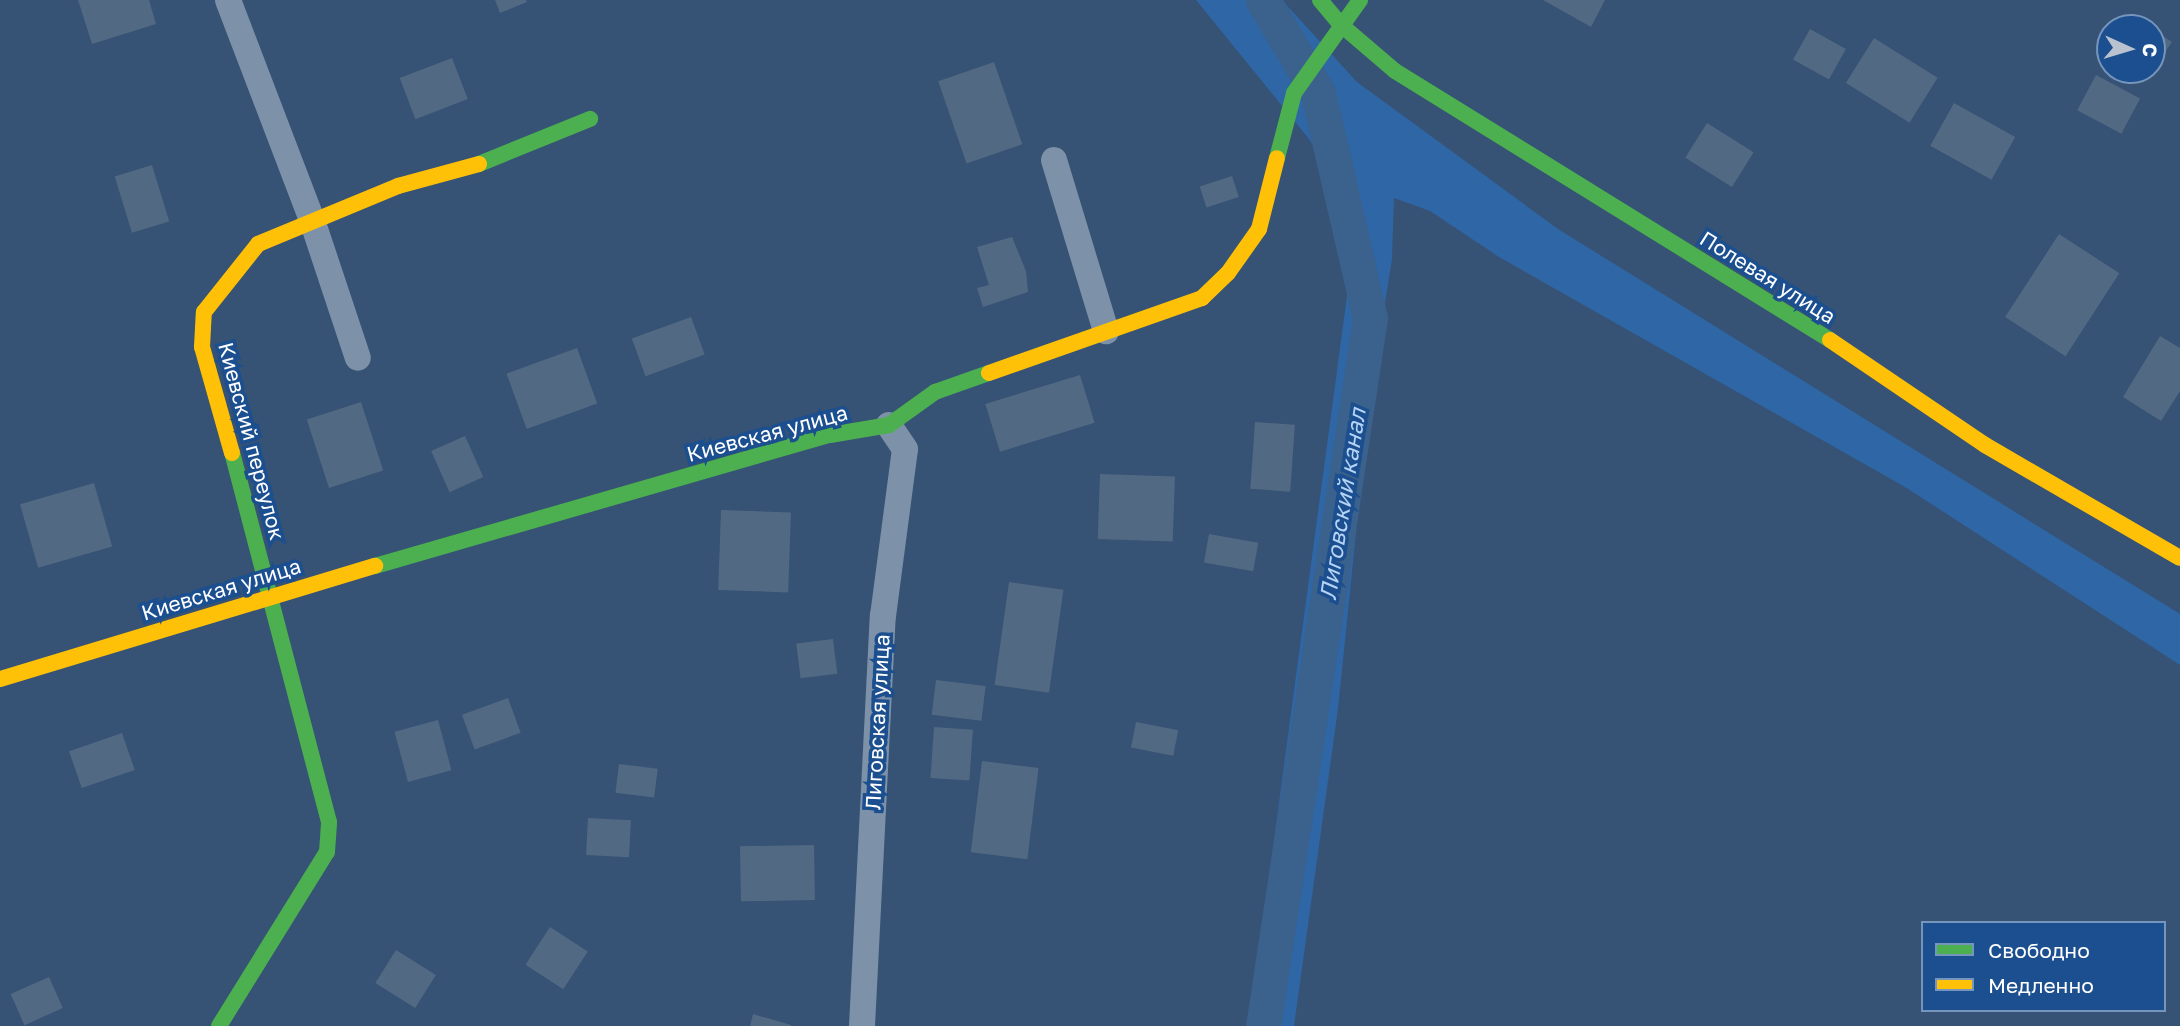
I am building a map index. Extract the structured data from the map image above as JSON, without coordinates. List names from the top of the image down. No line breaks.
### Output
{"streets":{"street":["Полевая улица","Киевская улица","Киевский переулок","Лиговская улица"]},"crossings":[["Полевая улица","Киевская улица"],["Киевская улица","Киевский переулок"],["Киевская улица","Лиговская улица"]],"water":["Лиговский канал"],"legend":["Свободно","Медленно"],"north":"right"}
